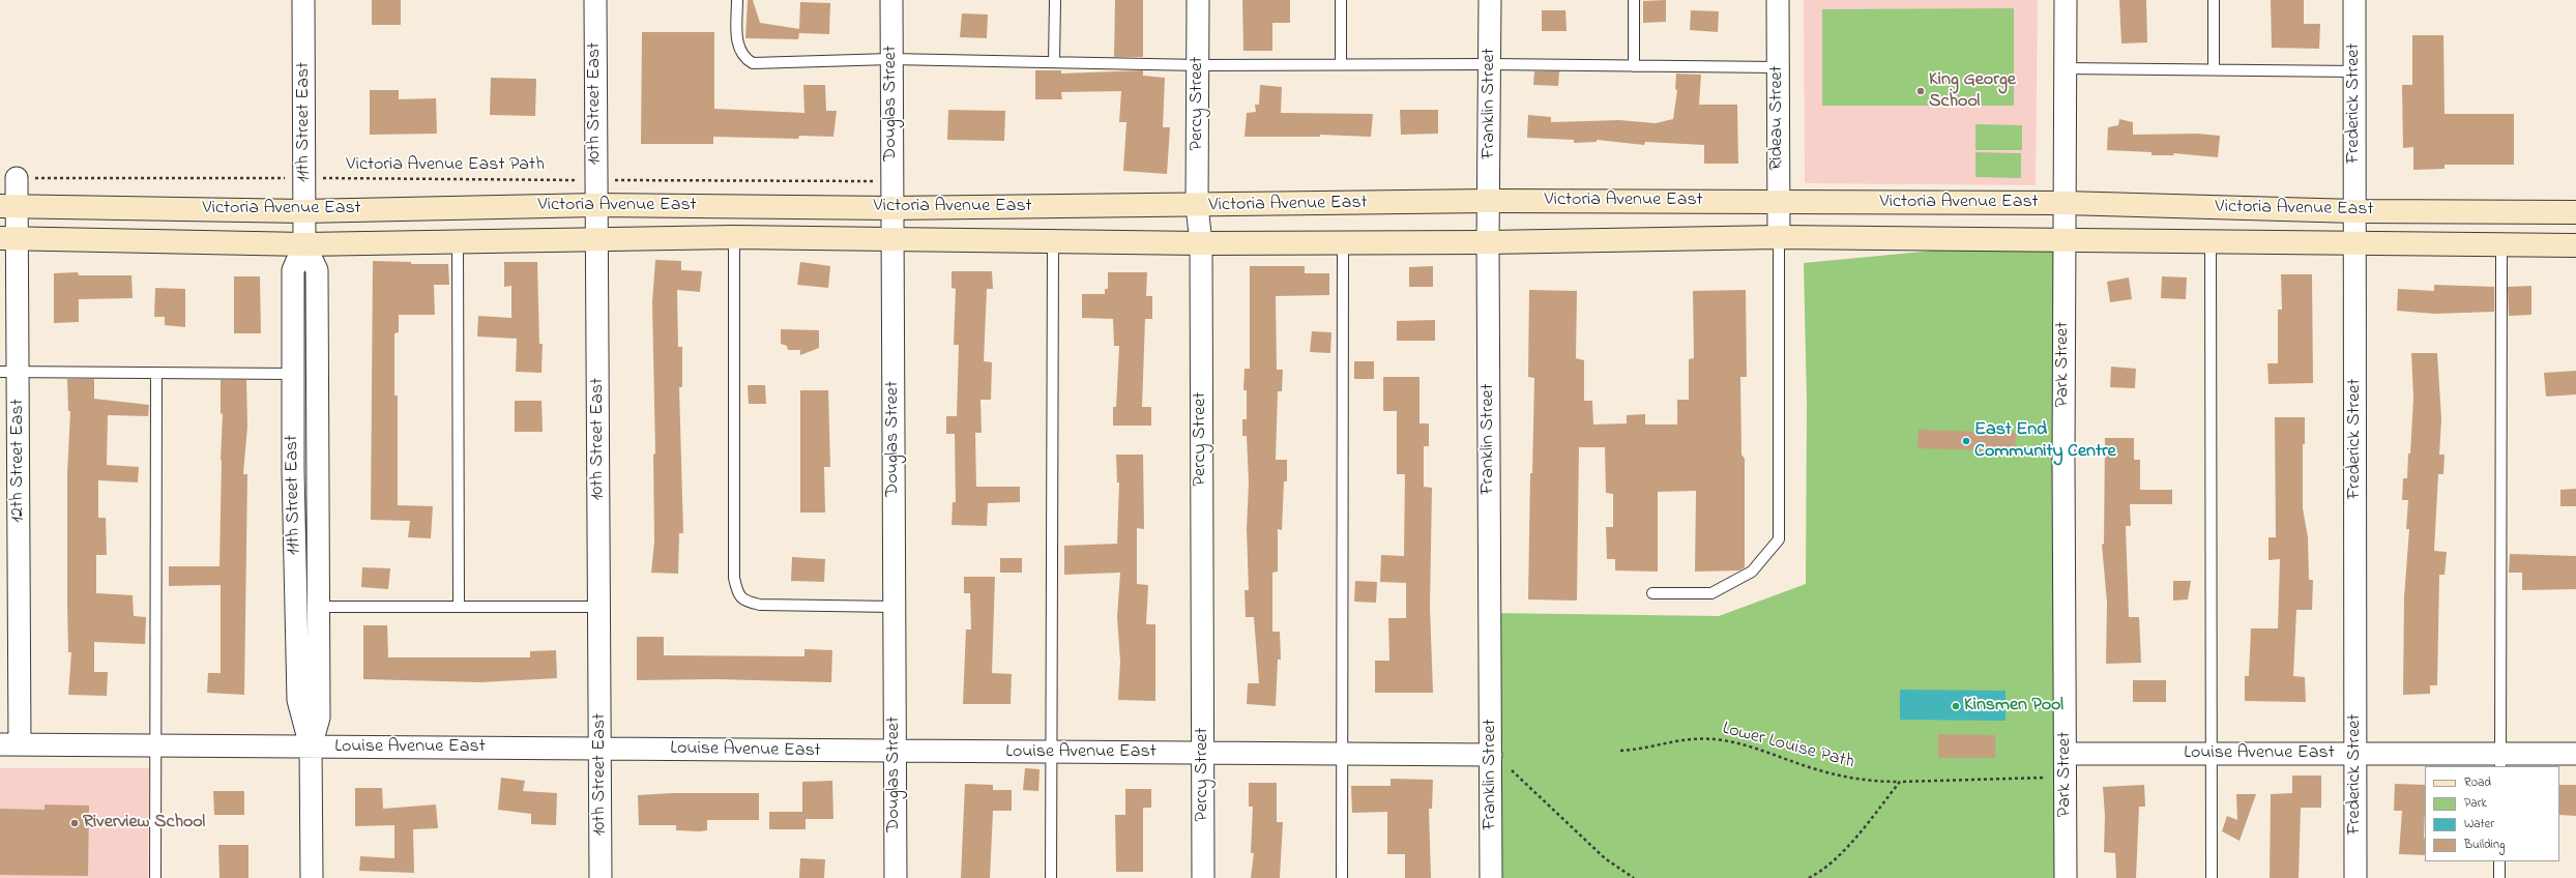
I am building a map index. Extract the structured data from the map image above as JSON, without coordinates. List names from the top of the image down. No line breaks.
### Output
{"streets":{"main road":["Victoria Avenue East"],"street":["10th Street East","Douglas Street","Percy Street","Franklin Street","Frederick Street","Rideau Street","11th Street East","Park Street","12th Street East","Louise Avenue East"],"path":["Victoria Avenue East Path","Lower Louise Path"]},"crossings":[["10th Street East","Victoria Avenue East Path"],["10th Street East","Victoria Avenue East"],["10th Street East","Louise Avenue East"],["Douglas Street","Victoria Avenue East Path"],["Douglas Street","Victoria Avenue East"],["Douglas Street","Louise Avenue East"],["Percy Street","Victoria Avenue East"],["Percy Street","Louise Avenue East"],["Franklin Street","Victoria Avenue East"],["Franklin Street","Louise Avenue East"],["Frederick Street","Victoria Avenue East"],["Frederick Street","Louise Avenue East"],["Rideau Street","Victoria Avenue East"],["11th Street East","Victoria Avenue East Path"],["11th Street East","Victoria Avenue East"],["11th Street East","Louise Avenue East"],["Victoria Avenue East Path","12th Street East"],["Victoria Avenue East","Park Street"],["Victoria Avenue East","12th Street East"],["Park Street","Lower Louise Path"],["Park Street","Louise Avenue East"],["12th Street East","Louise Avenue East"]],"places":["King George School","East End Community Centre","Kinsmen Pool","Riverview School"],"legend":["Road","Park","Water","Building"]}
